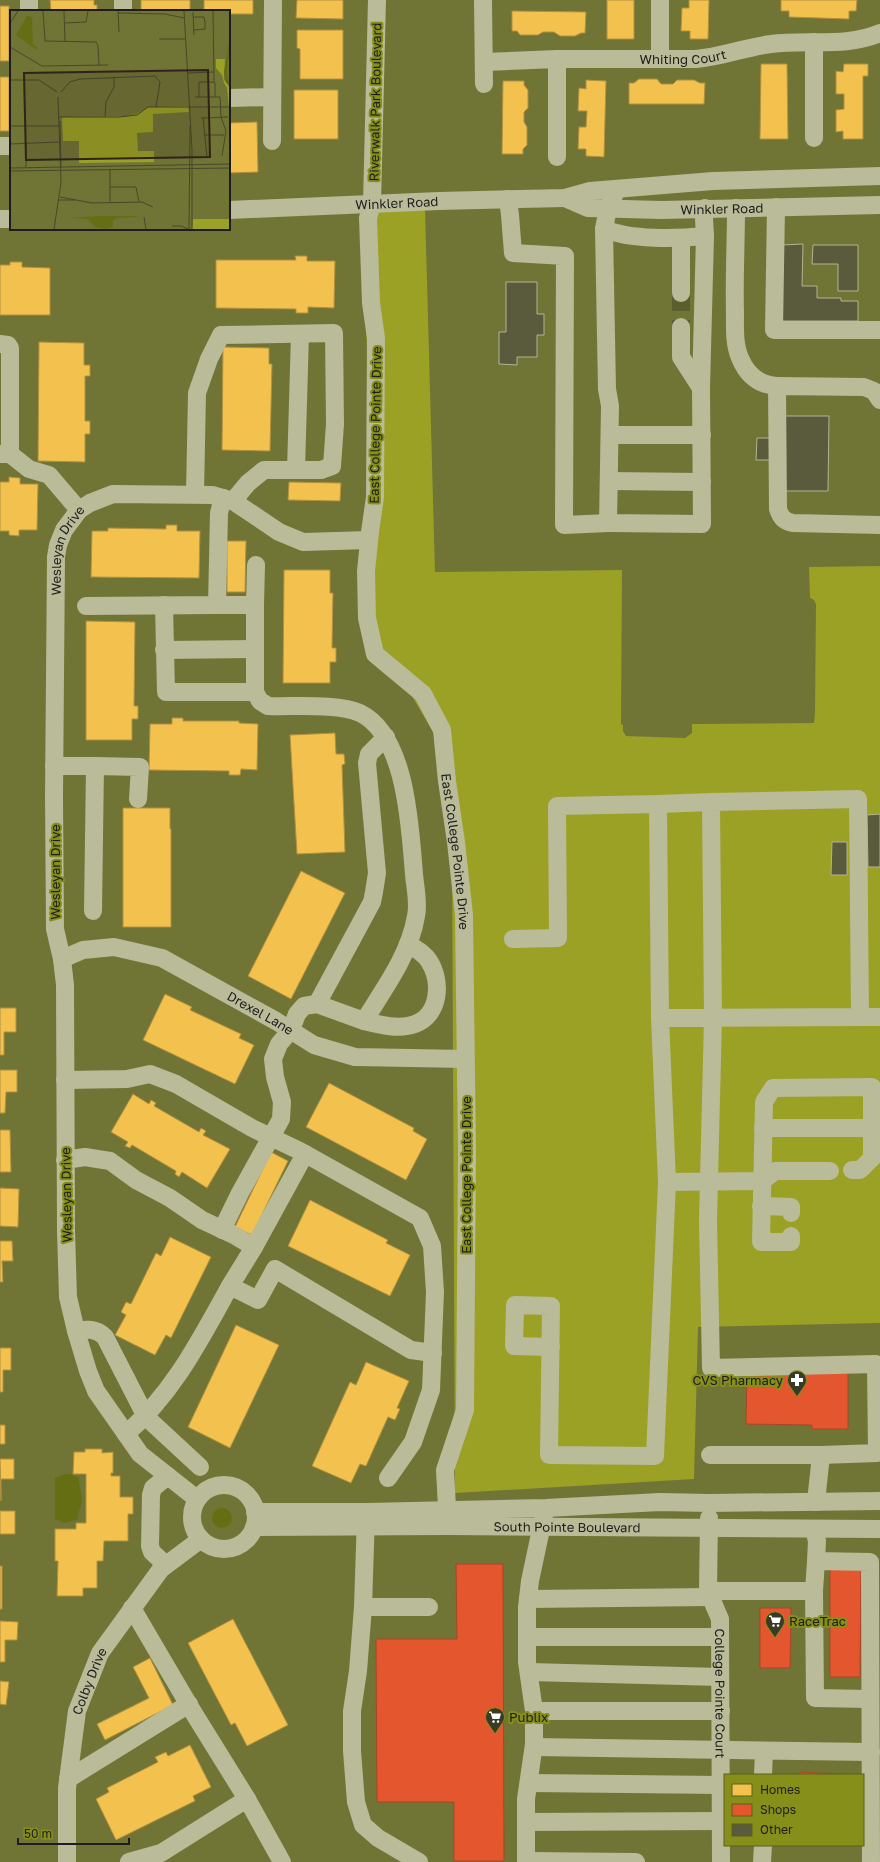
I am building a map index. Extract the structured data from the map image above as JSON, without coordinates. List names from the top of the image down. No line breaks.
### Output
{"streets":{"street":["Whiting Court","Riverwalk Park Boulevard","Winkler Road","East College Pointe Drive","Wesleyan Drive","Drexel Lane","South Pointe Boulevard","Colby Drive","College Pointe Court"]},"crossings":[["Riverwalk Park Boulevard","Winkler Road"],["Riverwalk Park Boulevard","East College Pointe Drive"],["Winkler Road","East College Pointe Drive"],["East College Pointe Drive","Wesleyan Drive"],["East College Pointe Drive","Drexel Lane"],["East College Pointe Drive","South Pointe Boulevard"],["Wesleyan Drive","Drexel Lane"],["Wesleyan Drive","South Pointe Boulevard"],["Wesleyan Drive","Colby Drive"],["South Pointe Boulevard","Colby Drive"],["South Pointe Boulevard","College Pointe Court"]],"places":{"pharmacy":["CVS Pharmacy"],"supermarket":["RaceTrac","Publix"]},"legend":["Homes","Shops","Other"],"scale_bar":"50 m"}
